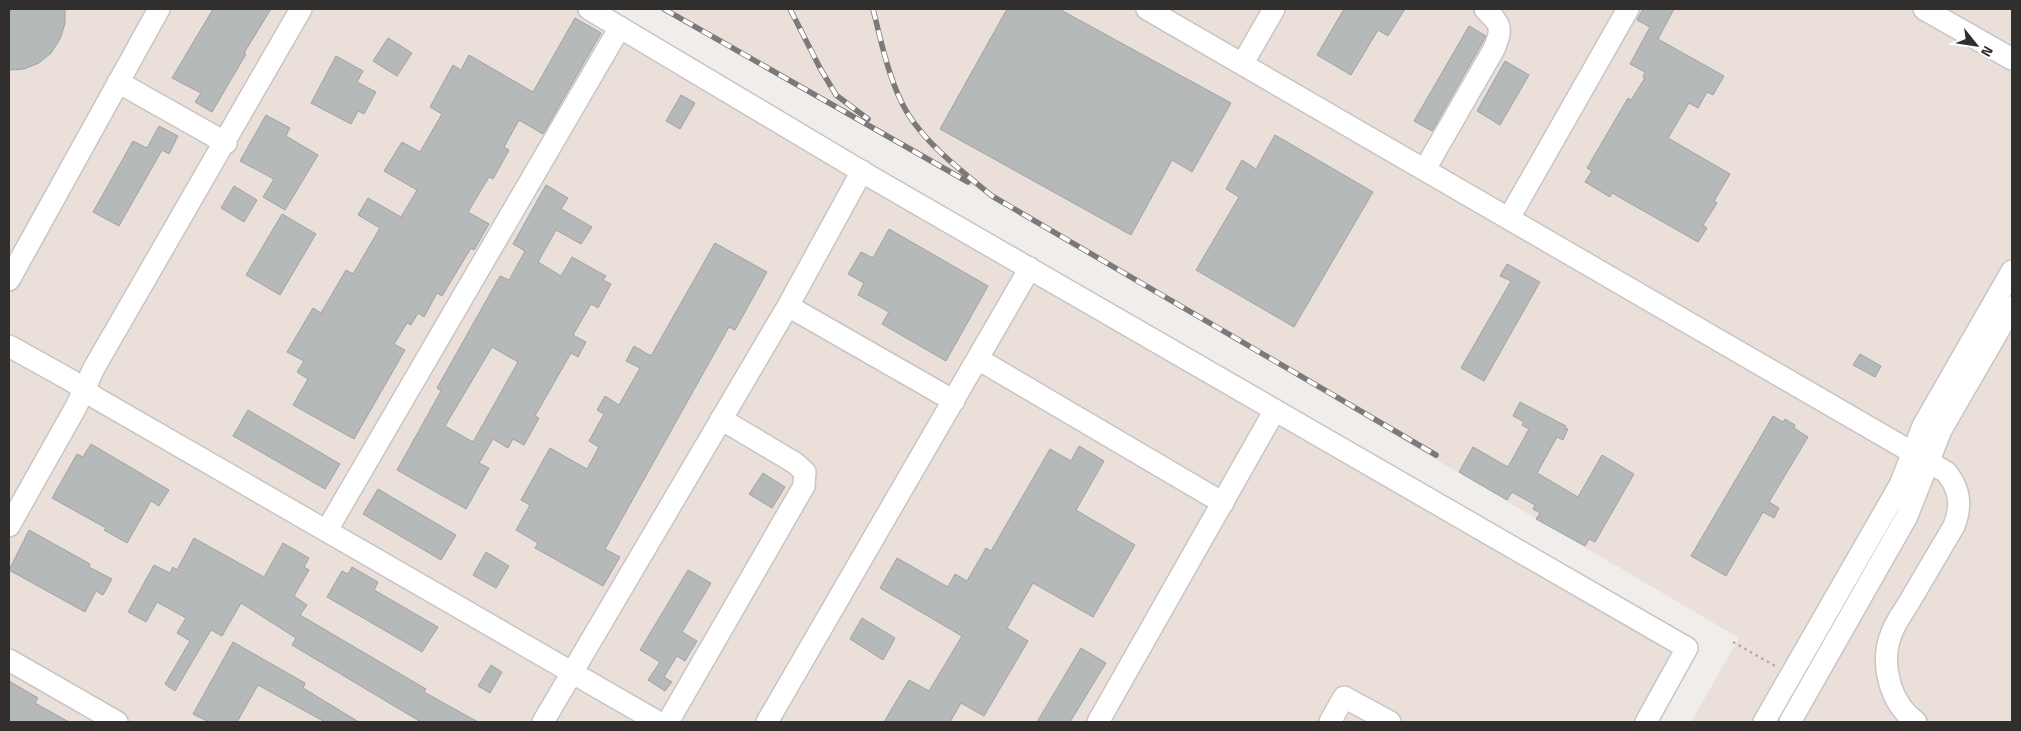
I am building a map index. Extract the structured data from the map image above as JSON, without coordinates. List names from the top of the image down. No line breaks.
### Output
{"north":"bottom right"}
